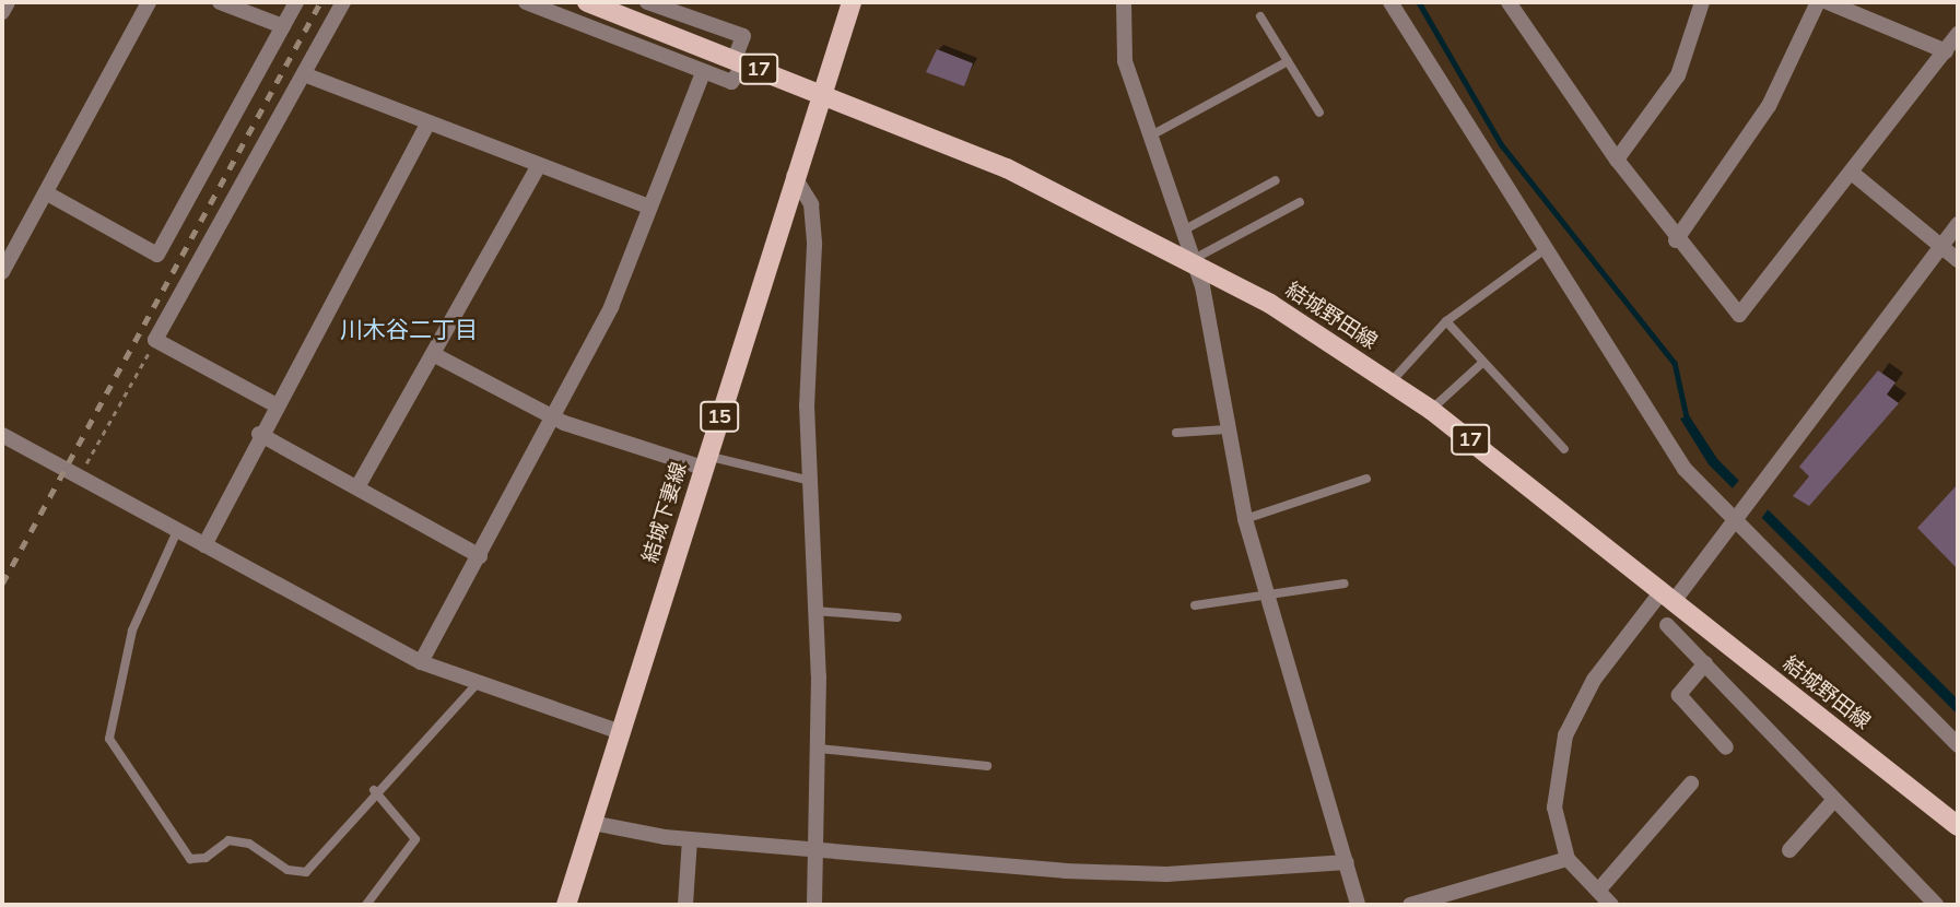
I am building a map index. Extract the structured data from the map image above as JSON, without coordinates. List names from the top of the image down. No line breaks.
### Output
{"streets":{"main road":["17","結城野田線","15","結城下妻線"]},"crossings":[["結城野田線","結城下妻線"]],"districts":["川木谷二丁目"]}
